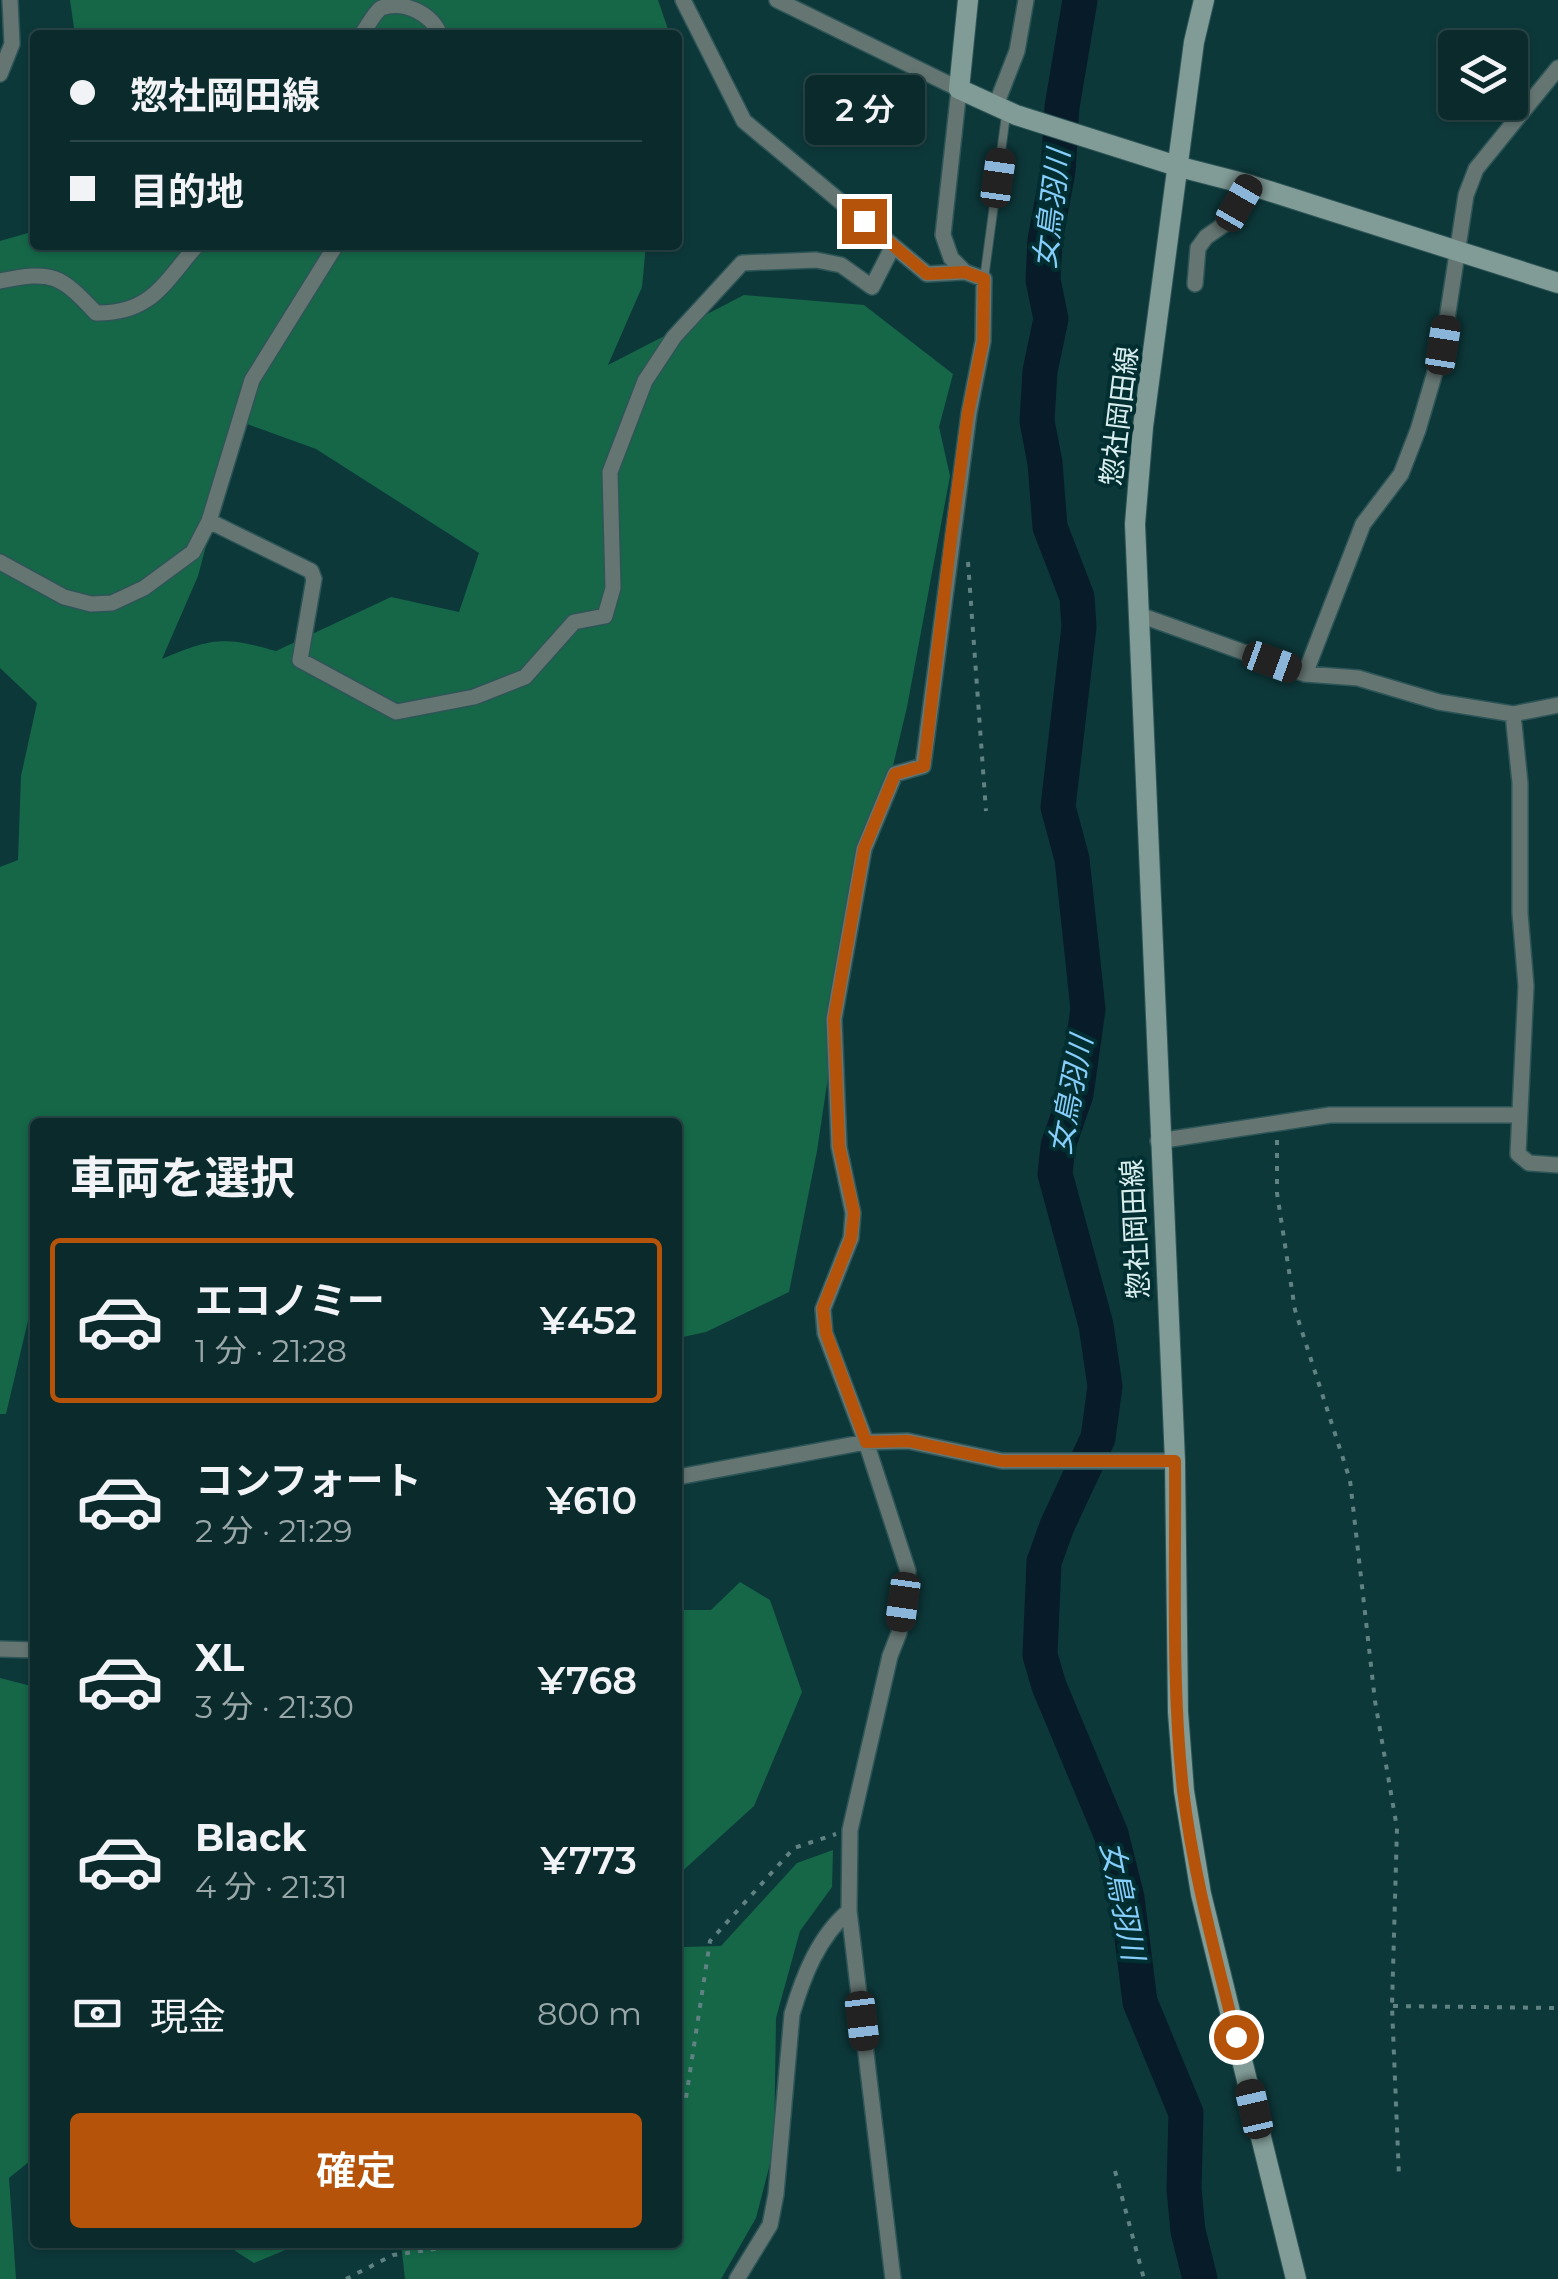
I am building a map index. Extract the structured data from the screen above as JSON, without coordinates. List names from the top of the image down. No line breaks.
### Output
{"streets":{"main road":["惣社岡田線"]},"water":["女鳥羽川"],"page":{"banner":["惣社岡田線","目的地"],"bubble":"2 分","heading":"車両を選択","list":[{"name":"エコノミー","note":"1 分 · 21:28","value":"¥452"},{"name":"コンフォート","note":"2 分 · 21:29","value":"¥610"},{"name":"XL","note":"3 分 · 21:30","value":"¥768"},{"name":"Black","note":"4 分 · 21:31","value":"¥773"}],"pay":["現金","800 m"],"buttons":"確定"}}
